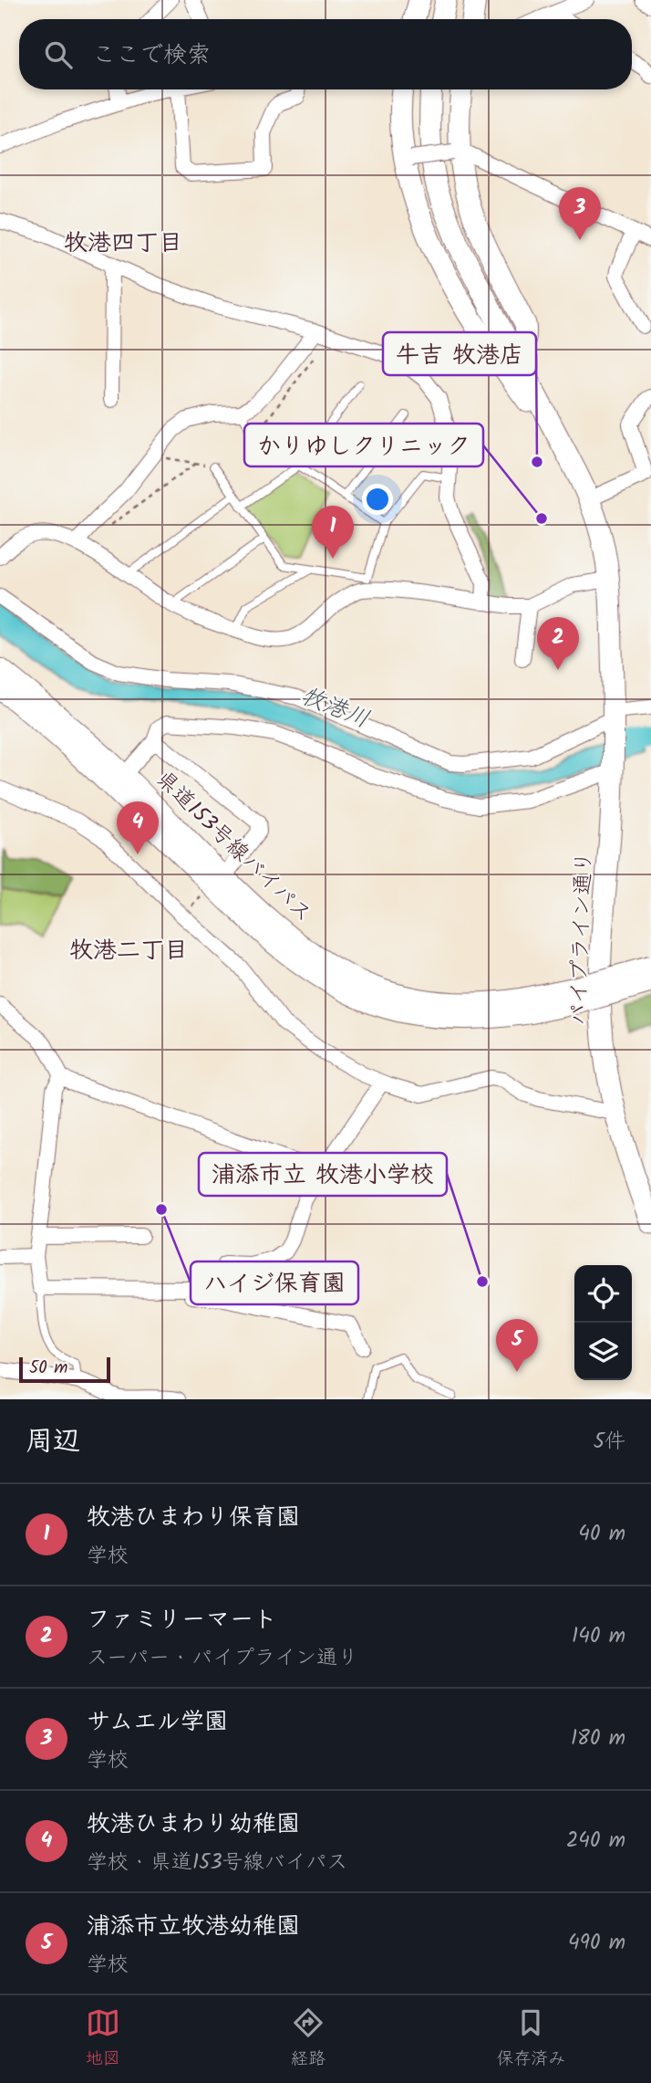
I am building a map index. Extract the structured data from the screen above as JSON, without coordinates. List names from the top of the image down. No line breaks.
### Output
{"streets":{"main road":["県道153号線バイパス","パイプライン通り"]},"districts":["牧港四丁目","牧港二丁目"],"water":["牧港川"],"places":["牛吉 牧港店","かりゆしクリニック","ハイジ保育園","浦添市立 牧港小学校"],"scale_bar":"50 m","page":{"search":"ここで検索","pins":["3","1","2","4","5"],"scale":"50 m","heading":["周辺","5件"],"list":[{"mark":"1","name":"牧港ひまわり保育園","note":"学校","value":"40 m"},{"mark":"2","name":"ファミリーマート","note":"スーパー · パイプライン通り","value":"140 m"},{"mark":"3","name":"サムエル学園","note":"学校","value":"180 m"},{"mark":"4","name":"牧港ひまわり幼稚園","note":"学校 · 県道153号線バイパス","value":"240 m"},{"mark":"5","name":"浦添市立牧港幼稚園","note":"学校","value":"490 m"}],"nav":["地図","経路","保存済み"]}}
